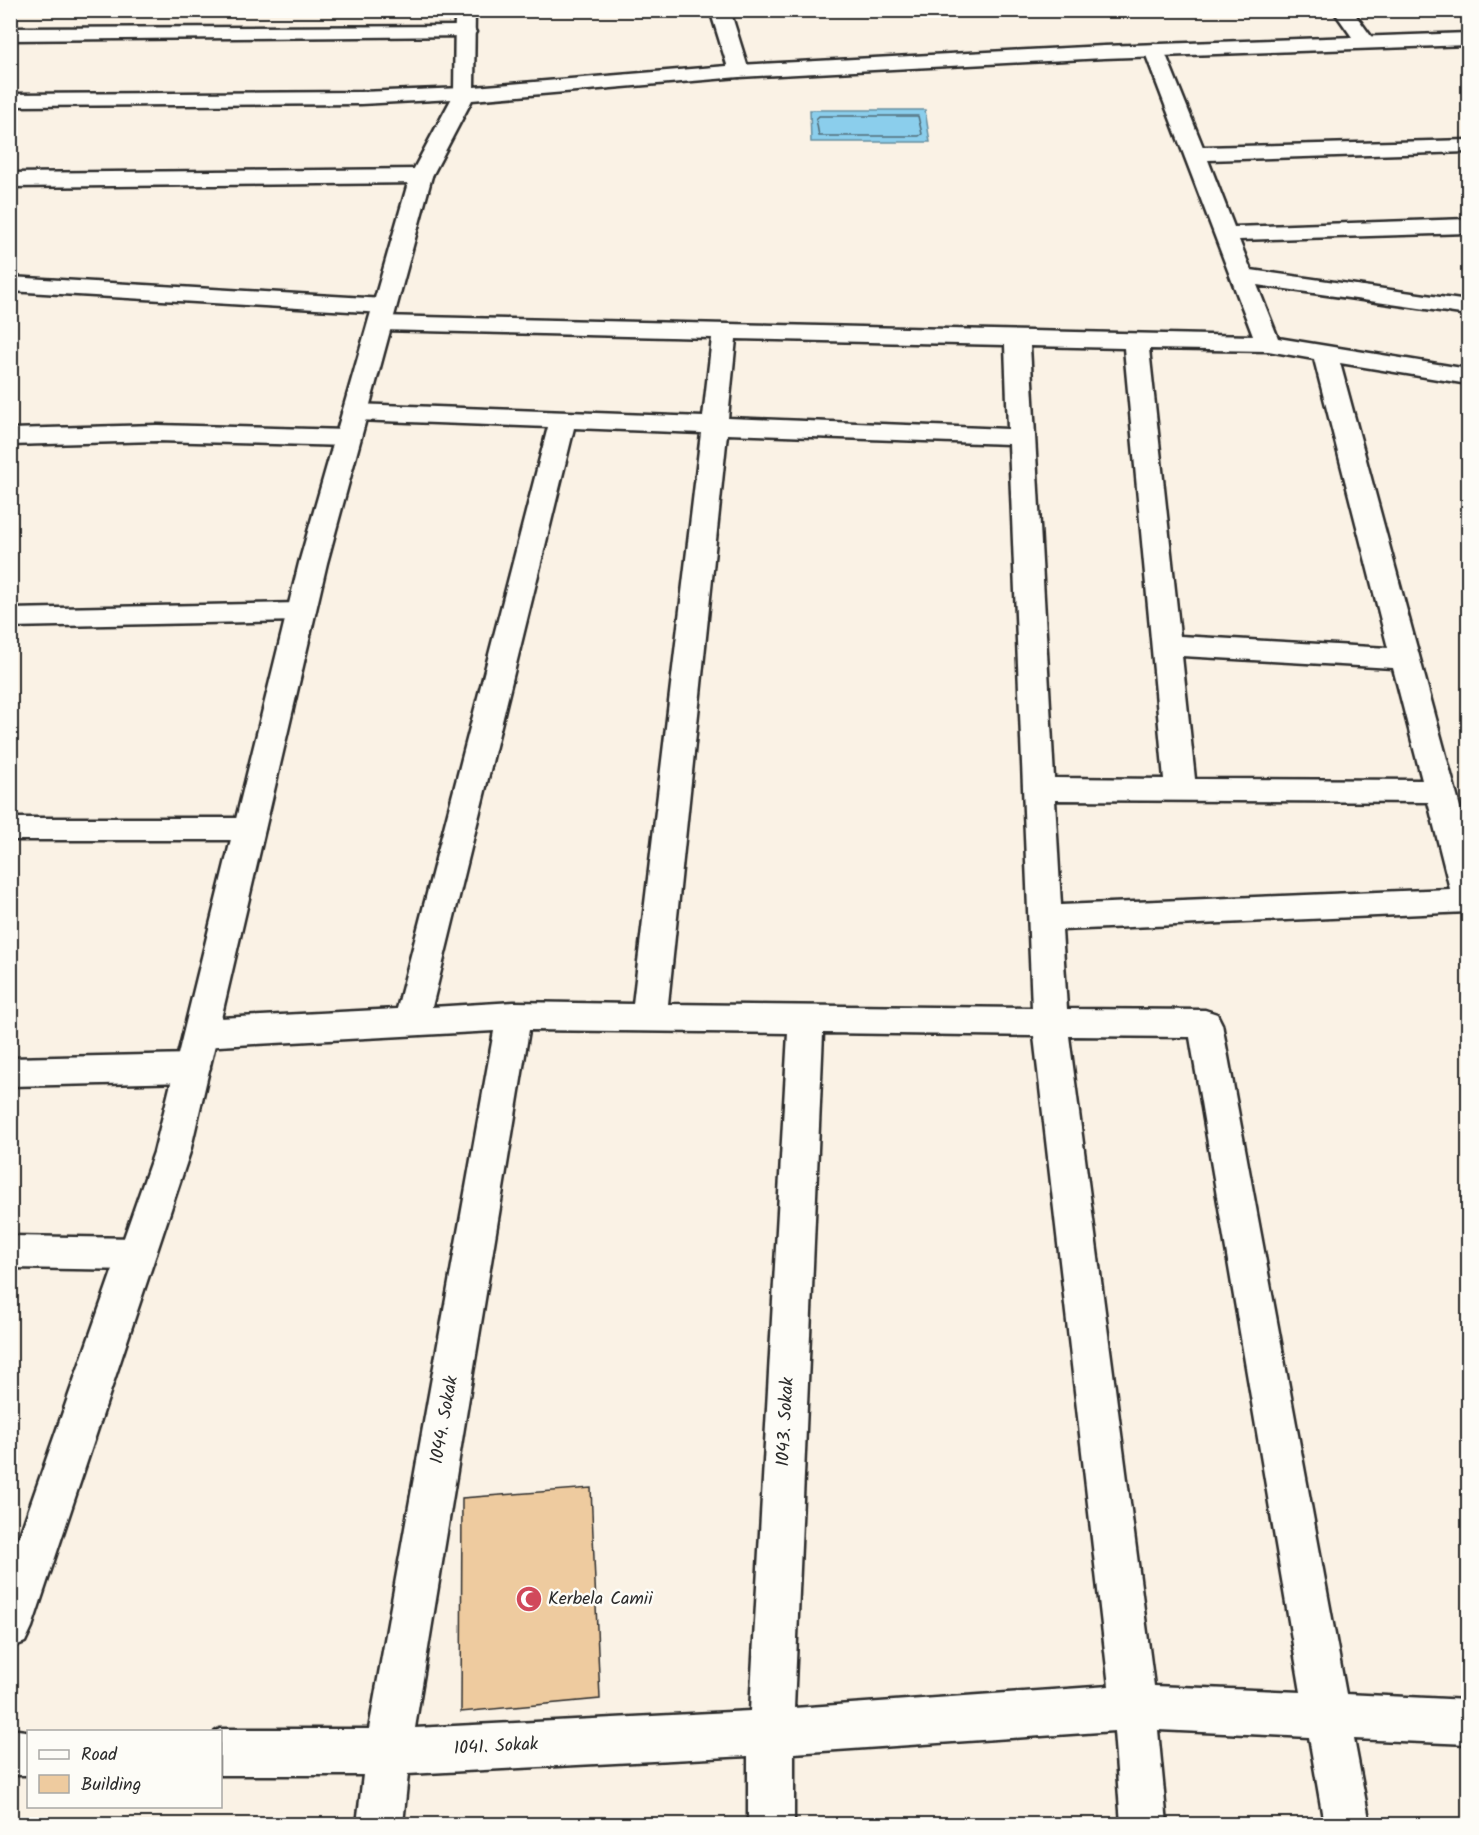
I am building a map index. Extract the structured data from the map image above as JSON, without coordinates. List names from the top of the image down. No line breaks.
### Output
{"streets":{"street":["1044. Sokak","1043. Sokak","1041. Sokak"]},"crossings":[["1044. Sokak","1041. Sokak"],["1043. Sokak","1041. Sokak"]],"places":{"mosque":["Kerbela Camii"]},"legend":["Road","Building"]}
